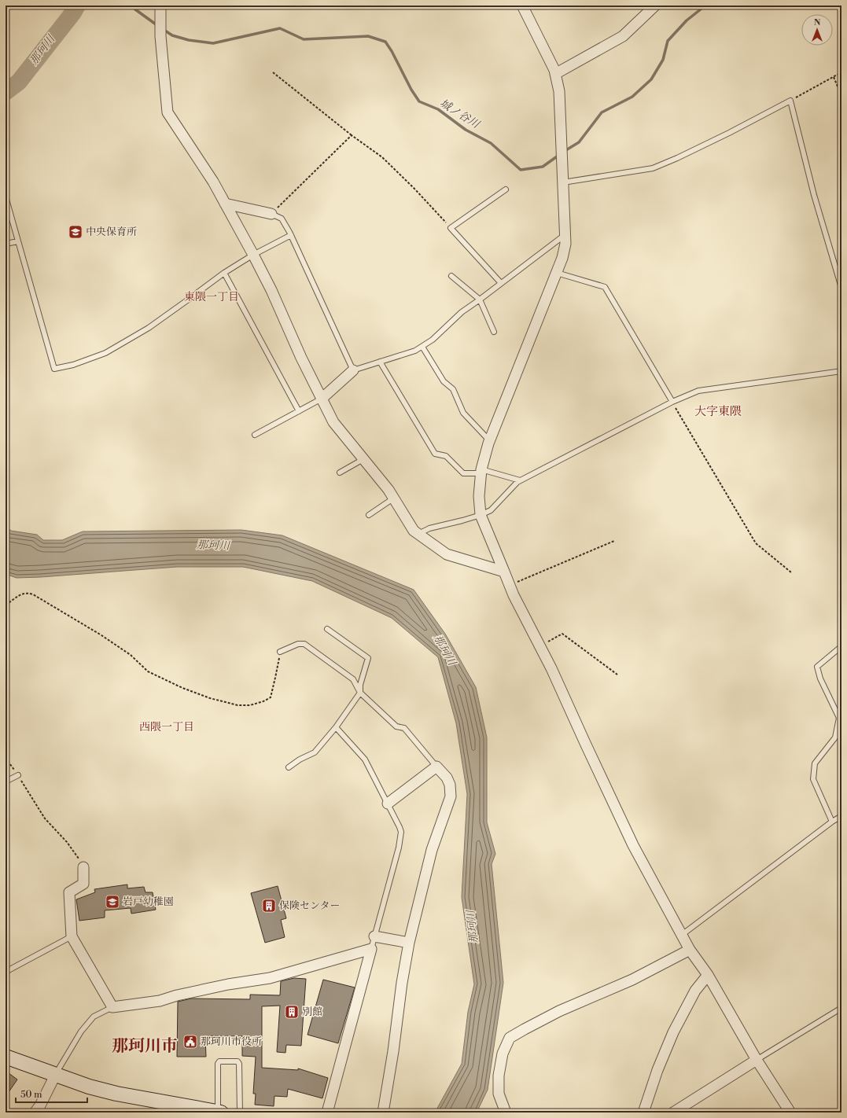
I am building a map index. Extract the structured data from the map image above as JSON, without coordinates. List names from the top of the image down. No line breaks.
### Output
{"districts":["東隈一丁目","大字東隈","西隈一丁目","那珂川市"],"water":["那珂川","城ノ谷川"],"places":{"school or university":["中央保育所","岩戸幼稚園"],"building":["保険センター","別館"],"public building":["那珂川市役所"]},"scale_bar":"50 m","north":"top"}
